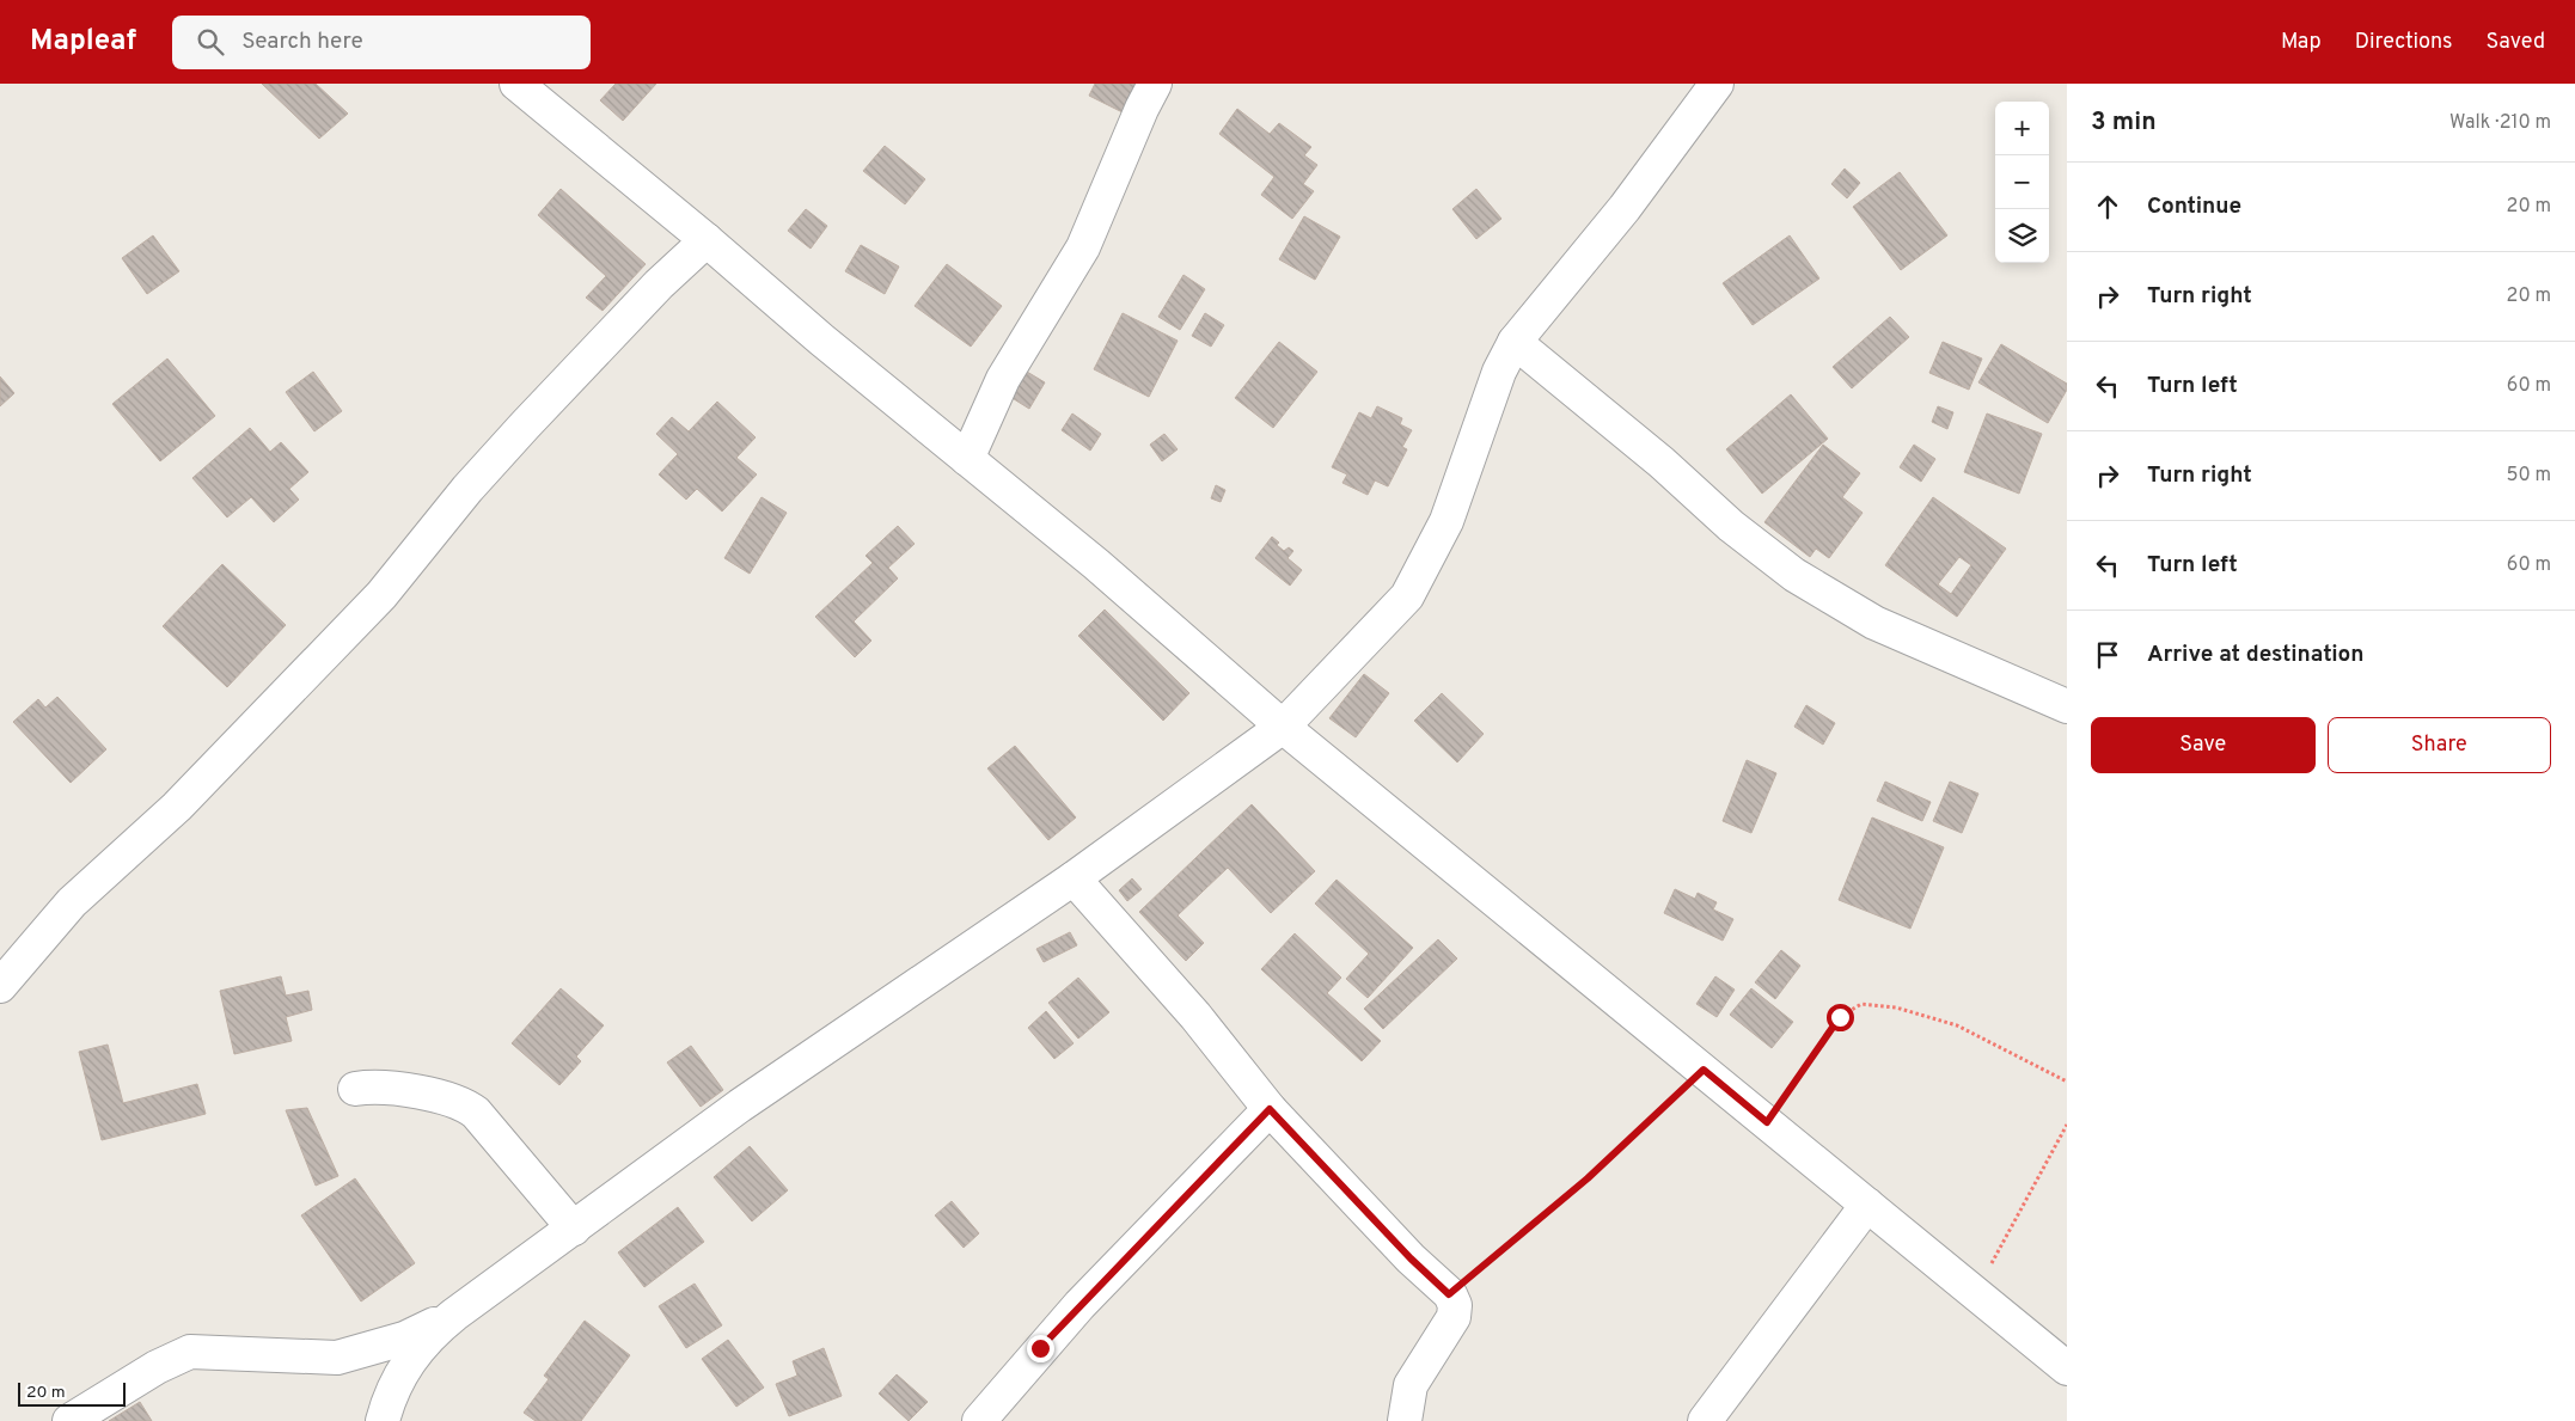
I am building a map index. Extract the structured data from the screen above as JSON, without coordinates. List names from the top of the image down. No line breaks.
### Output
{"scale_bar":"20 m","page":{"header":"Mapleaf","search":"Search here","nav":["Map","Directions","Saved"],"heading":["3 min","Walk · 210 m"],"map_buttons":["+","−"],"list":[["Continue","20 m"],["Turn right","20 m"],["Turn left","60 m"],["Turn right","50 m"],["Turn left","60 m"],"Arrive at destination"],"buttons":["Save","Share"],"scale":"20 m"}}
